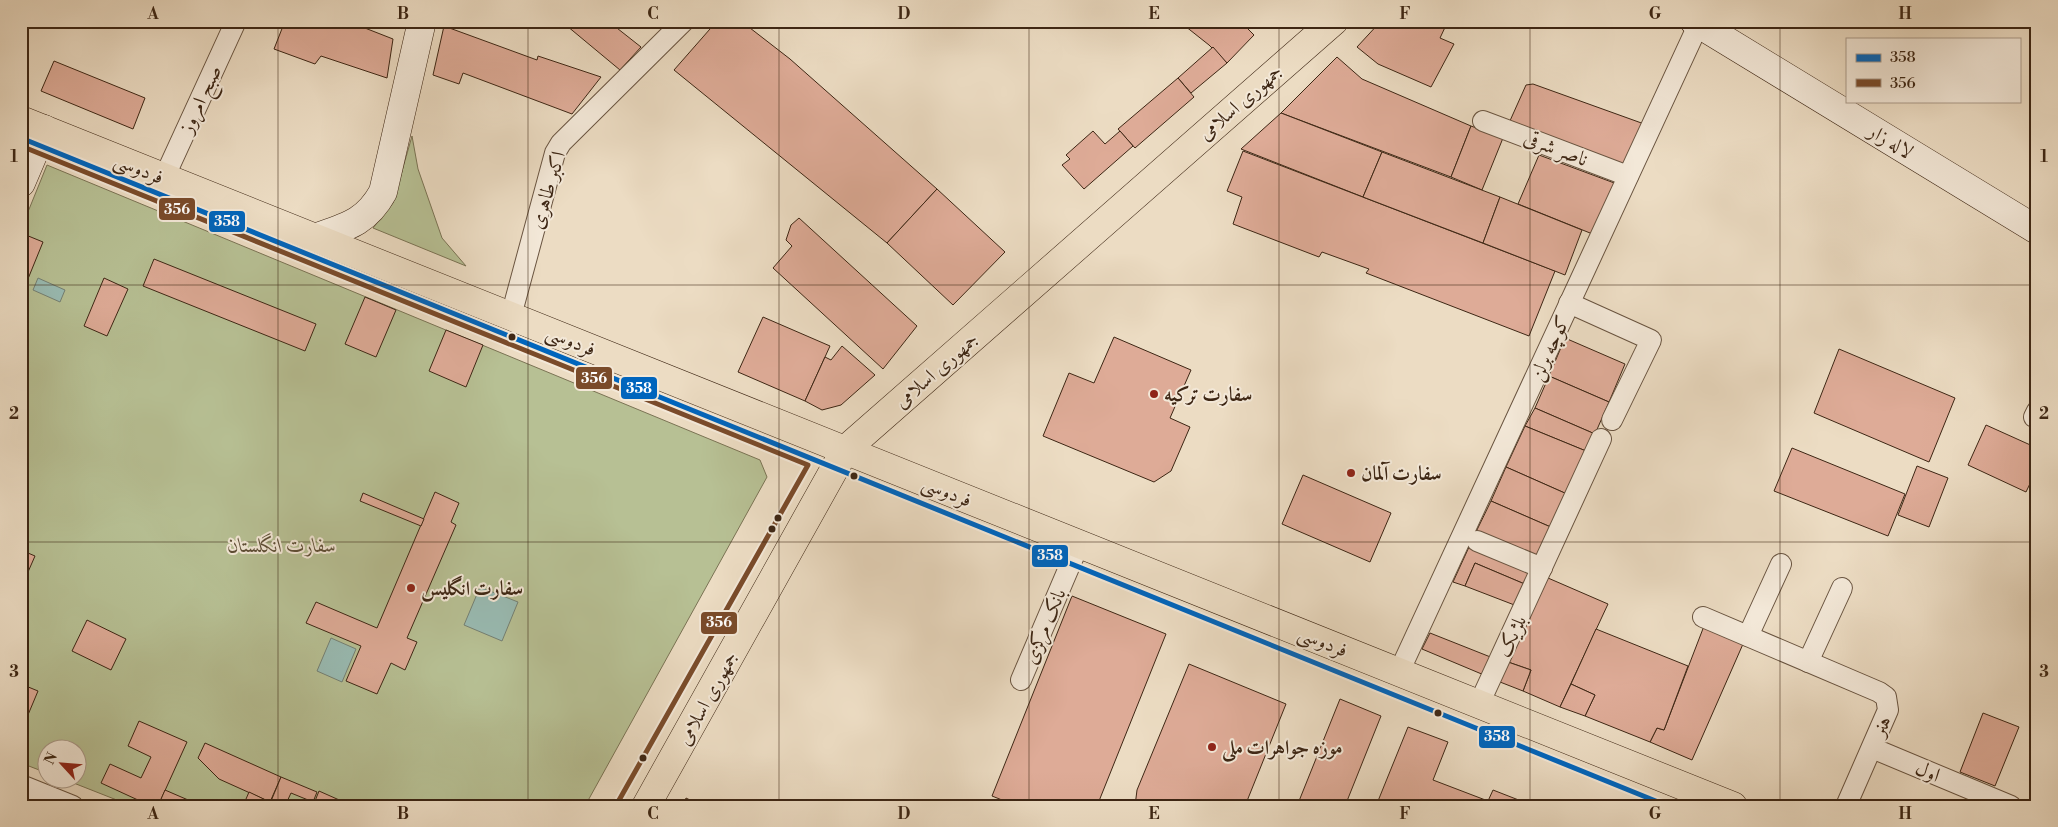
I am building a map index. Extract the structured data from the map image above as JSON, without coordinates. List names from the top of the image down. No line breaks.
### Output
{"streets":{"main road":["جمهوری اسلامی","لاله زار","فردوسی"],"street":["صبح امروز","ناصر شرقی","اکبر طاهری","کوچه برلن","بانک مرکزی","بلژیک","هنر","اول"]},"crossings":[["صبح امروز","فردوسی"],["جمهوری اسلامی","فردوسی"],["لاله زار","کوچه برلن"],["ناصر شرقی","کوچه برلن"],["فردوسی","اکبر طاهری"],["فردوسی","کوچه برلن"],["فردوسی","بانک مرکزی"],["فردوسی","بلژیک"],["هنر","اول"]],"parks":["سفارت انگلستان"],"places":["سفارت ترکیه","سفارت آلمان","سفارت انگلیس","موزه جواهرات ملی"],"lines":["transit line 358","transit line 356"],"legend":["358","356"],"north":"top left","grid":{"columns":["A","B","C","D","E","F","G","H"],"rows":["1","2","3"]}}
